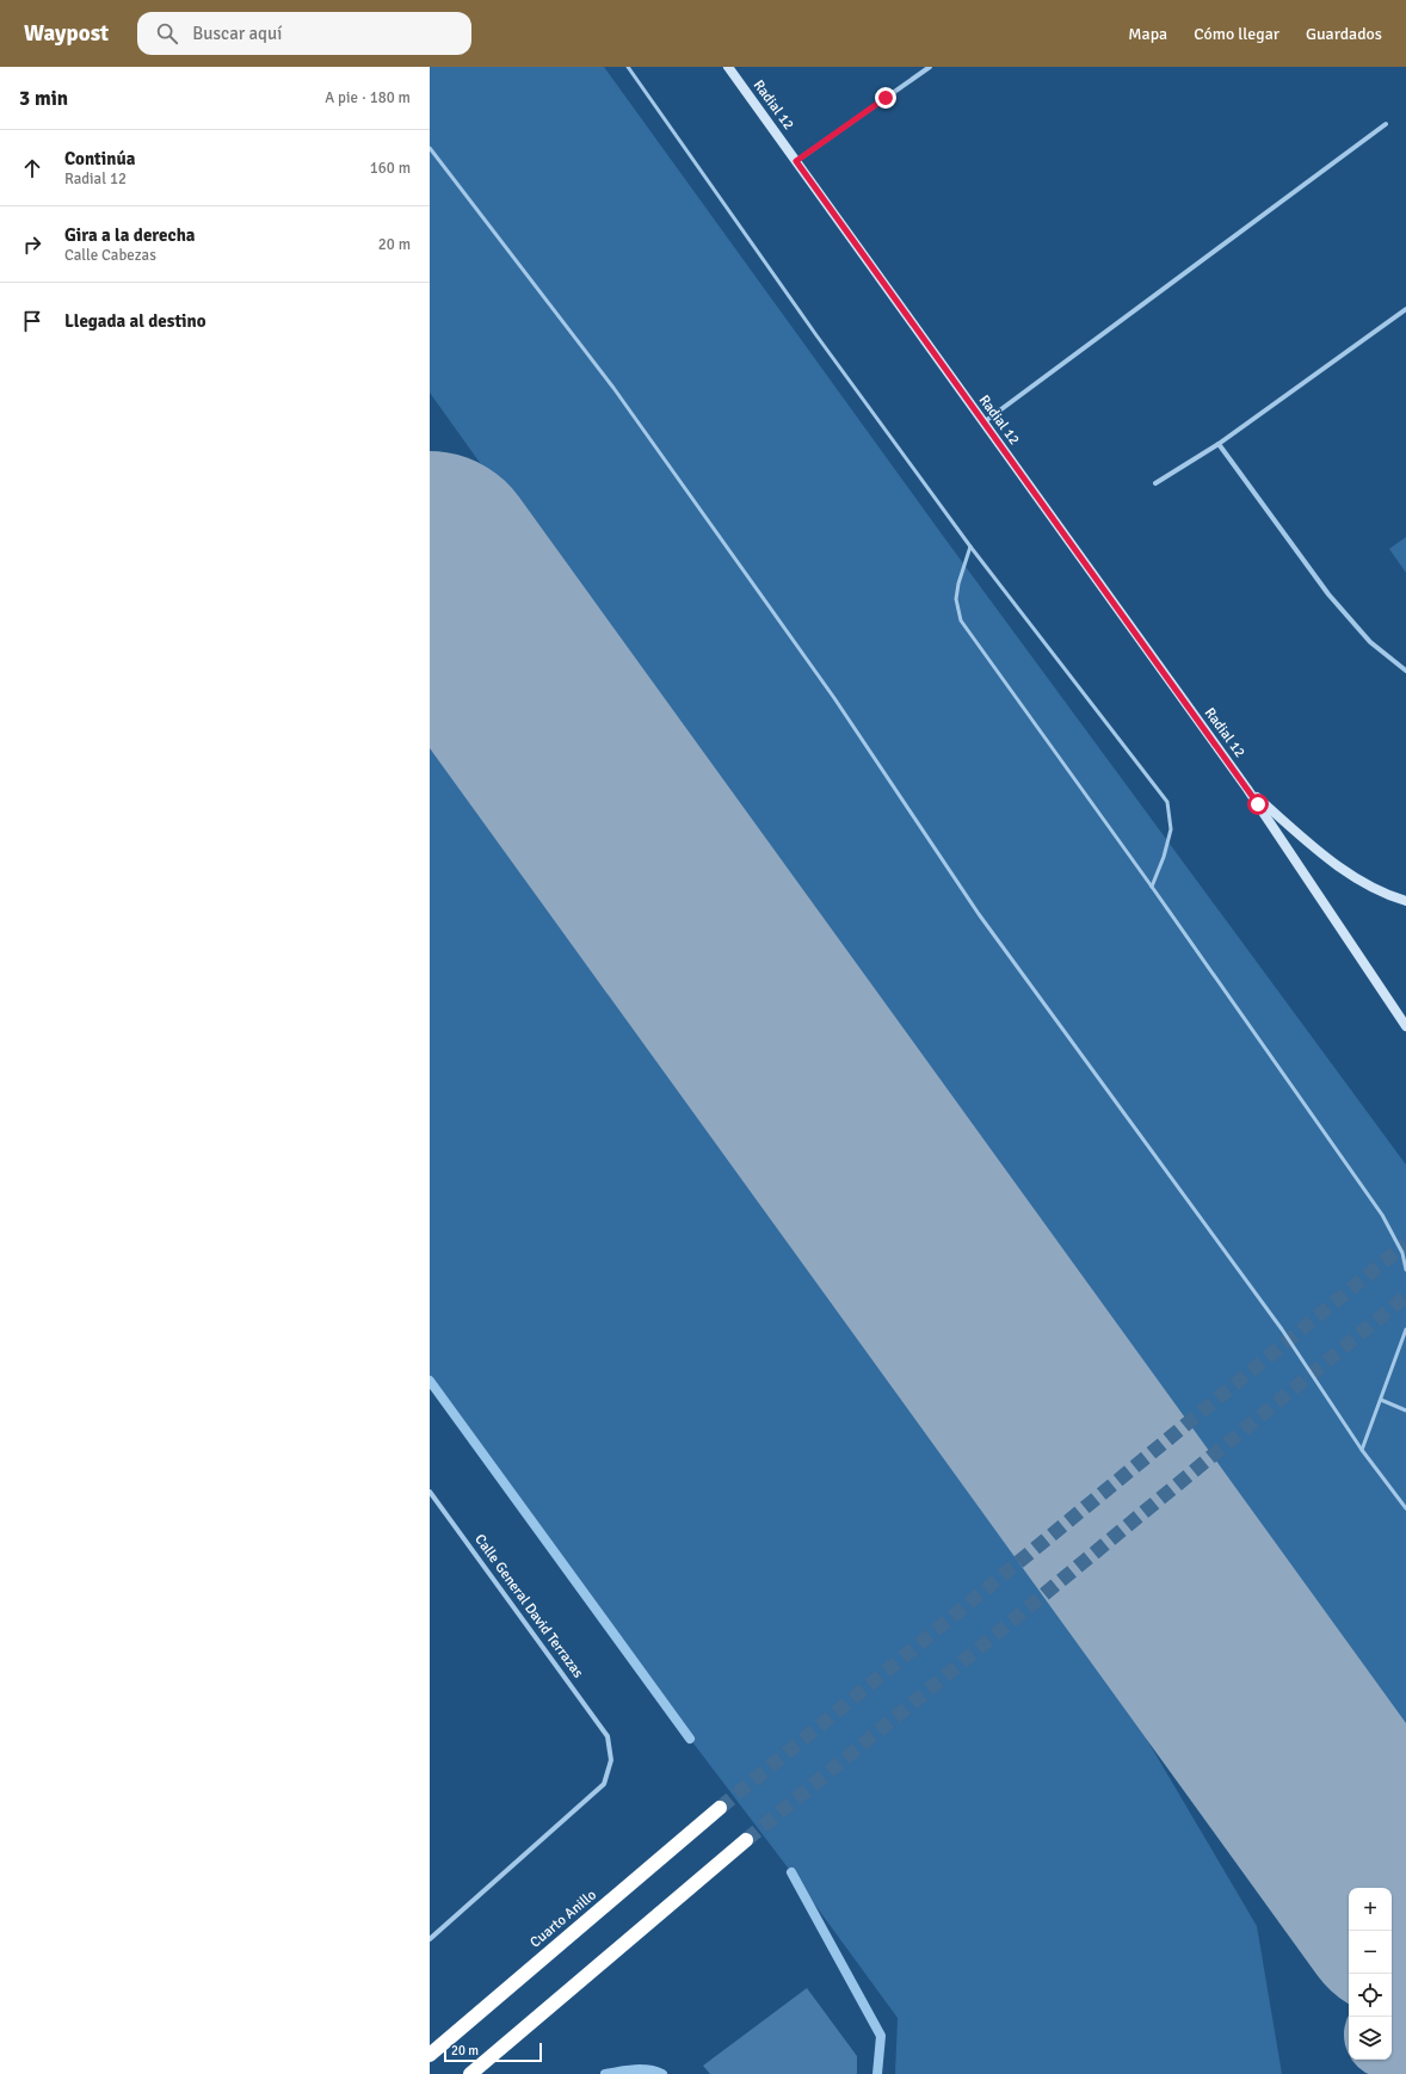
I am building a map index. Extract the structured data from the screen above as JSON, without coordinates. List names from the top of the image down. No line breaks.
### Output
{"streets":{"highway":["Cuarto Anillo"],"street":["Radial 12","Calle General David Terrazas"]},"scale_bar":"20 m","page":{"header":"Waypost","search":"Buscar aquí","nav":["Mapa","Cómo llegar","Guardados"],"heading":["3 min","A pie · 180 m"],"list":[["Continúa","Radial 12","160 m"],["Gira a la derecha","Calle Cabezas","20 m"],"Llegada al destino"],"map_buttons":["+","−"],"scale":"20 m"}}
